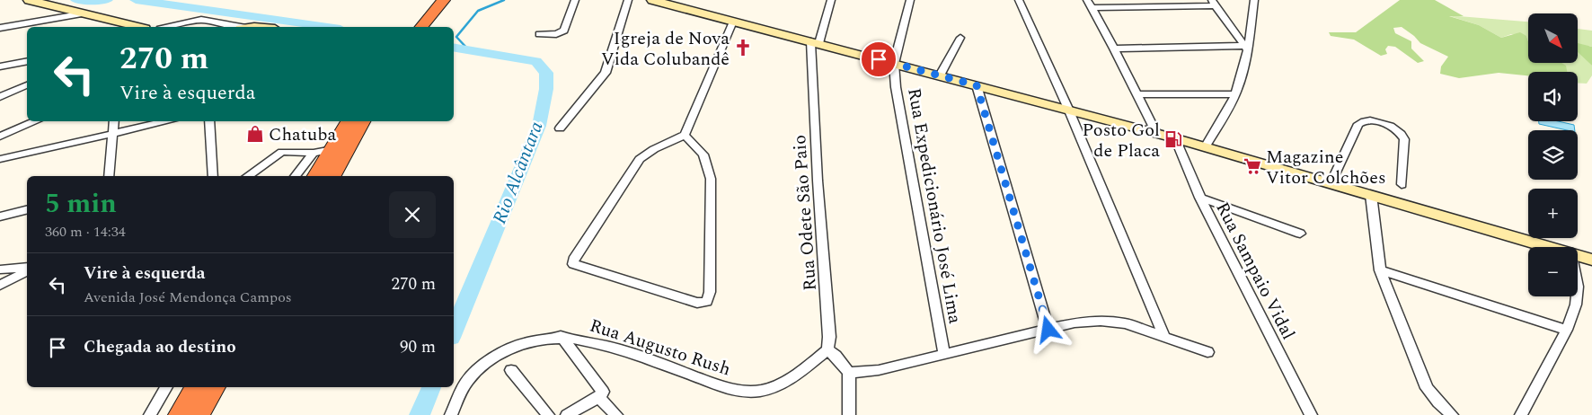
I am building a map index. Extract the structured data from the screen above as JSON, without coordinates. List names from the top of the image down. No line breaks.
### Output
{"streets":{"street":["Rua Expedicionário José Lima","Rua Odete São Paio","Rua Sampaio Vidal","Rua Augusto Rush"]},"crossings":[["Rua Odete São Paio","Rua Augusto Rush"]],"water":["Rio Alcântara"],"places":{"church":["Igreja de Nova Vida Colubandê"],"shop":["Chatuba"],"fuel station":["Posto Gol de Placa"],"supermarket":["Magazine Vitor Colchões"]},"north":"bottom right","page":{"map_buttons":["+","−"],"turn":["270 m","Vire à esquerda"],"heading":["5 min","360 m · 14:34"],"list":[{"name":"Vire à esquerda","note":"Avenida José Mendonça Campos","value":"270 m"},{"name":"Chegada ao destino","value":"90 m"}]}}
